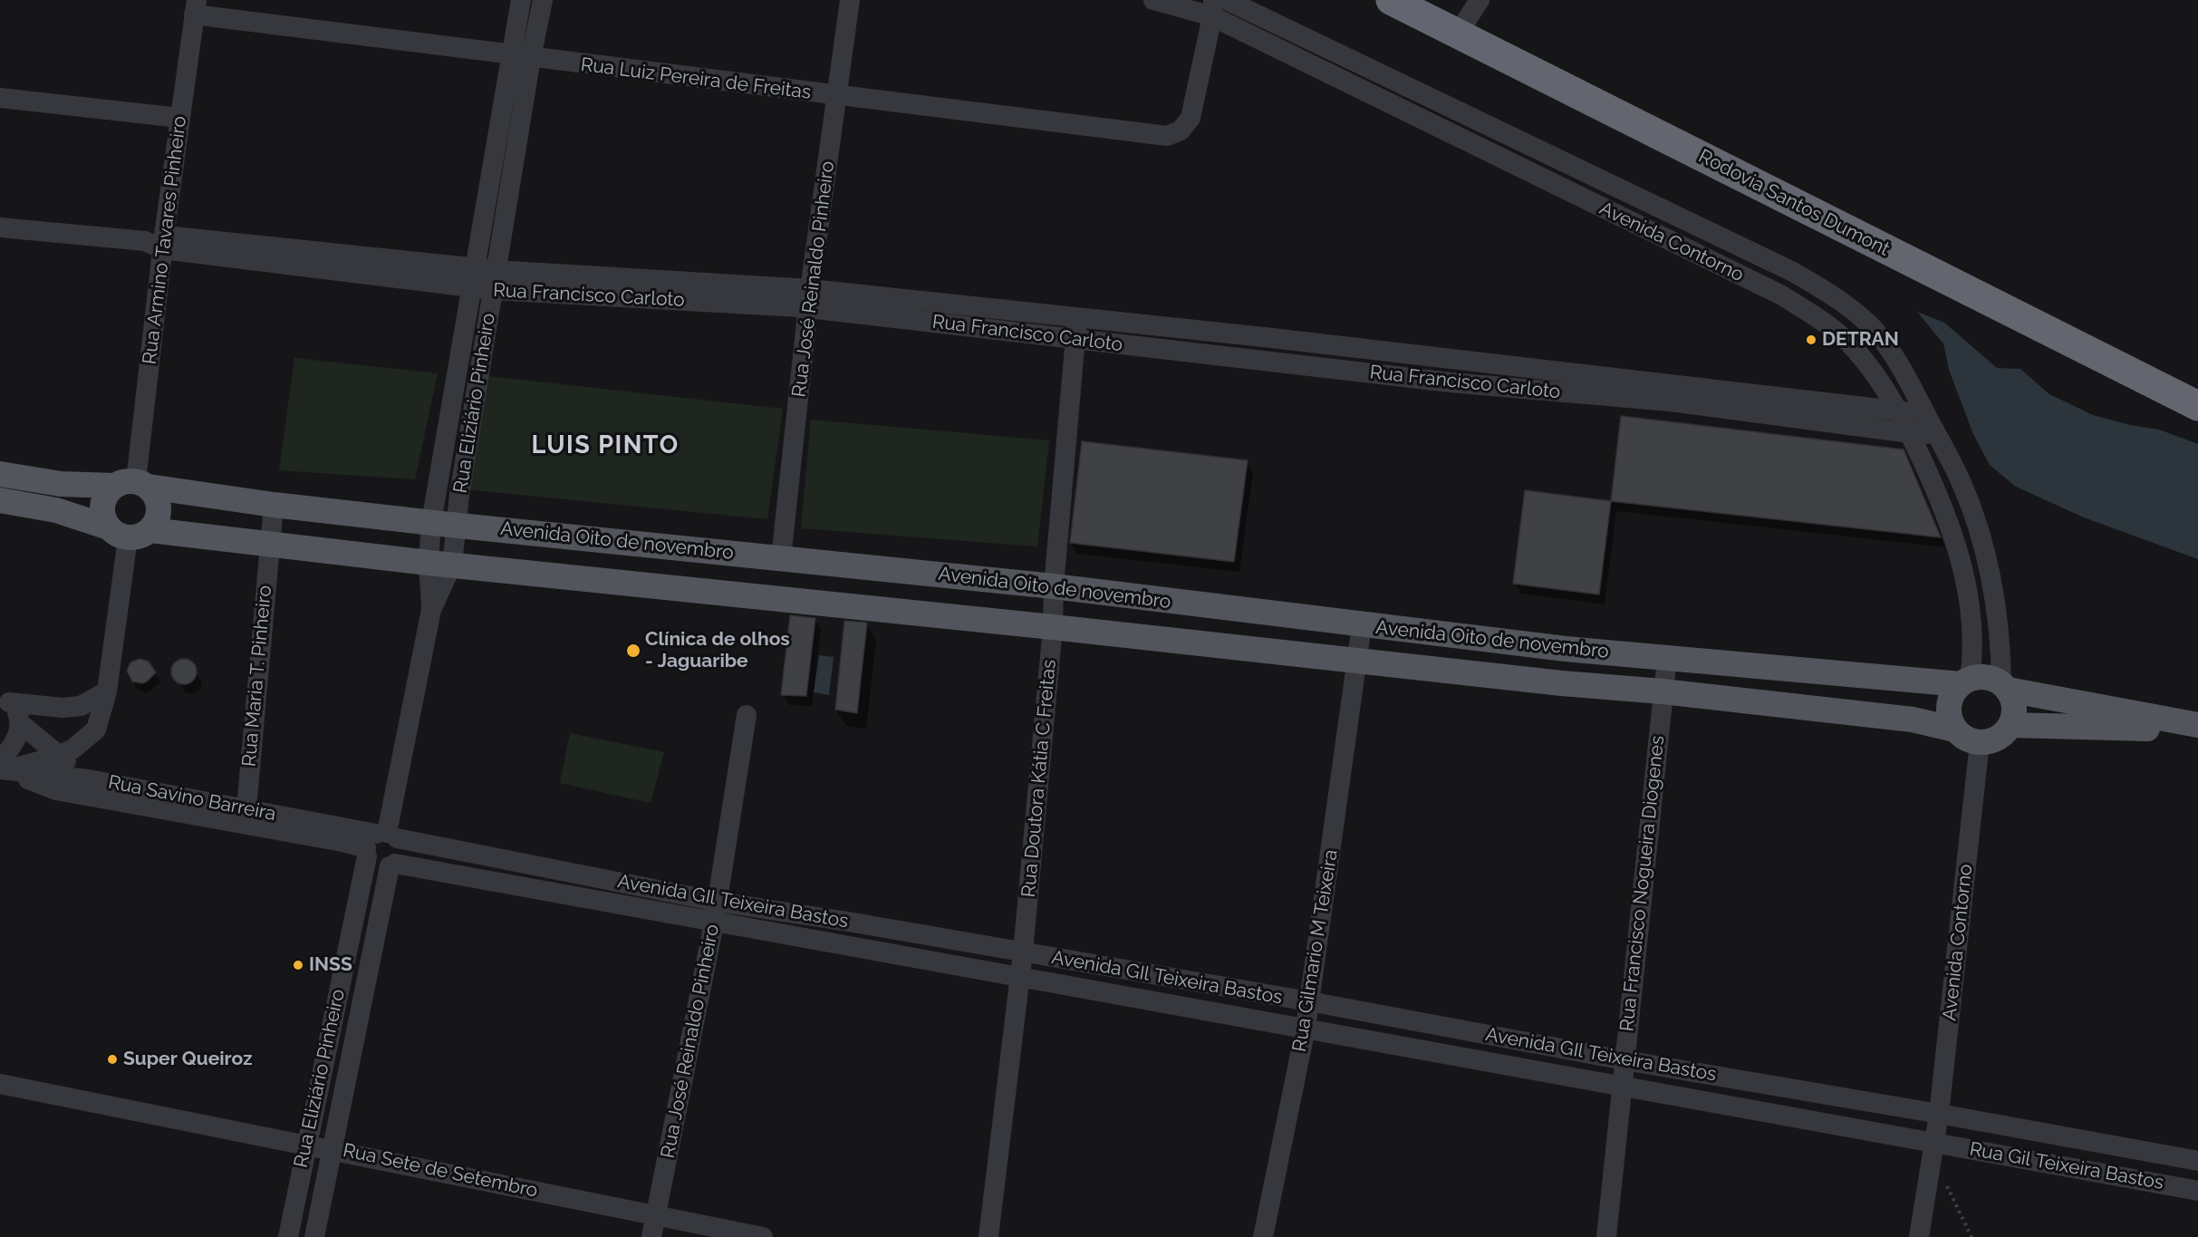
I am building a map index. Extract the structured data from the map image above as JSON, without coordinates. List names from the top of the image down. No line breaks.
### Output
{"streets":{"highway":["Rodovia Santos Dumont"],"main road":["Avenida Oito de novembro"],"street":["Rua Luiz Pereira de Freitas","Rua Armino Tavares Pinheiro","Avenida Contorno","Rua José Reinaldo Pinheiro","Rua Francisco Carloto","Rua Eliziário Pinheiro","Rua Maria T. Pinheiro","Rua Doutora Kátia C Freitas","Rua Savino Barreira","Rua Francisco Nogueira Diogenes","Avenida GIl Teixeira Bastos","Rua Gilmario M Teixeira","Rua Gil Teixeira Bastos","Rua Sete de Setembro"]},"crossings":[["Rua Luiz Pereira de Freitas","Rua Armino Tavares Pinheiro"],["Rua Luiz Pereira de Freitas","Avenida Contorno"],["Rua Luiz Pereira de Freitas","Rua José Reinaldo Pinheiro"],["Rua Luiz Pereira de Freitas","Rua Eliziário Pinheiro"],["Rua Armino Tavares Pinheiro","Rua Francisco Carloto"],["Rua Armino Tavares Pinheiro","Avenida Oito de novembro"],["Avenida Contorno","Rua Francisco Carloto"],["Avenida Contorno","Avenida Oito de novembro"],["Avenida Contorno","Avenida GIl Teixeira Bastos"],["Avenida Contorno","Rua Gil Teixeira Bastos"],["Rua José Reinaldo Pinheiro","Rua Francisco Carloto"],["Rua José Reinaldo Pinheiro","Avenida Oito de novembro"],["Rua José Reinaldo Pinheiro","Avenida GIl Teixeira Bastos"],["Rua José Reinaldo Pinheiro","Rua Sete de Setembro"],["Rua Francisco Carloto","Rua Eliziário Pinheiro"],["Rua Francisco Carloto","Rua Doutora Kátia C Freitas"],["Rua Eliziário Pinheiro","Avenida Oito de novembro"],["Rua Eliziário Pinheiro","Rua Savino Barreira"],["Rua Eliziário Pinheiro","Avenida GIl Teixeira Bastos"],["Rua Eliziário Pinheiro","Rua Sete de Setembro"],["Avenida Oito de novembro","Rua Maria T. Pinheiro"],["Avenida Oito de novembro","Rua Doutora Kátia C Freitas"],["Avenida Oito de novembro","Rua Francisco Nogueira Diogenes"],["Avenida Oito de novembro","Rua Gilmario M Teixeira"],["Rua Maria T. Pinheiro","Rua Savino Barreira"],["Rua Doutora Kátia C Freitas","Avenida GIl Teixeira Bastos"],["Rua Savino Barreira","Avenida GIl Teixeira Bastos"],["Rua Francisco Nogueira Diogenes","Avenida GIl Teixeira Bastos"],["Avenida GIl Teixeira Bastos","Rua Gilmario M Teixeira"],["Avenida GIl Teixeira Bastos","Rua Gil Teixeira Bastos"]],"districts":["LUIS PINTO"],"places":["DETRAN","Clínica de olhos - Jaguaribe","INSS","Super Queiroz"]}
